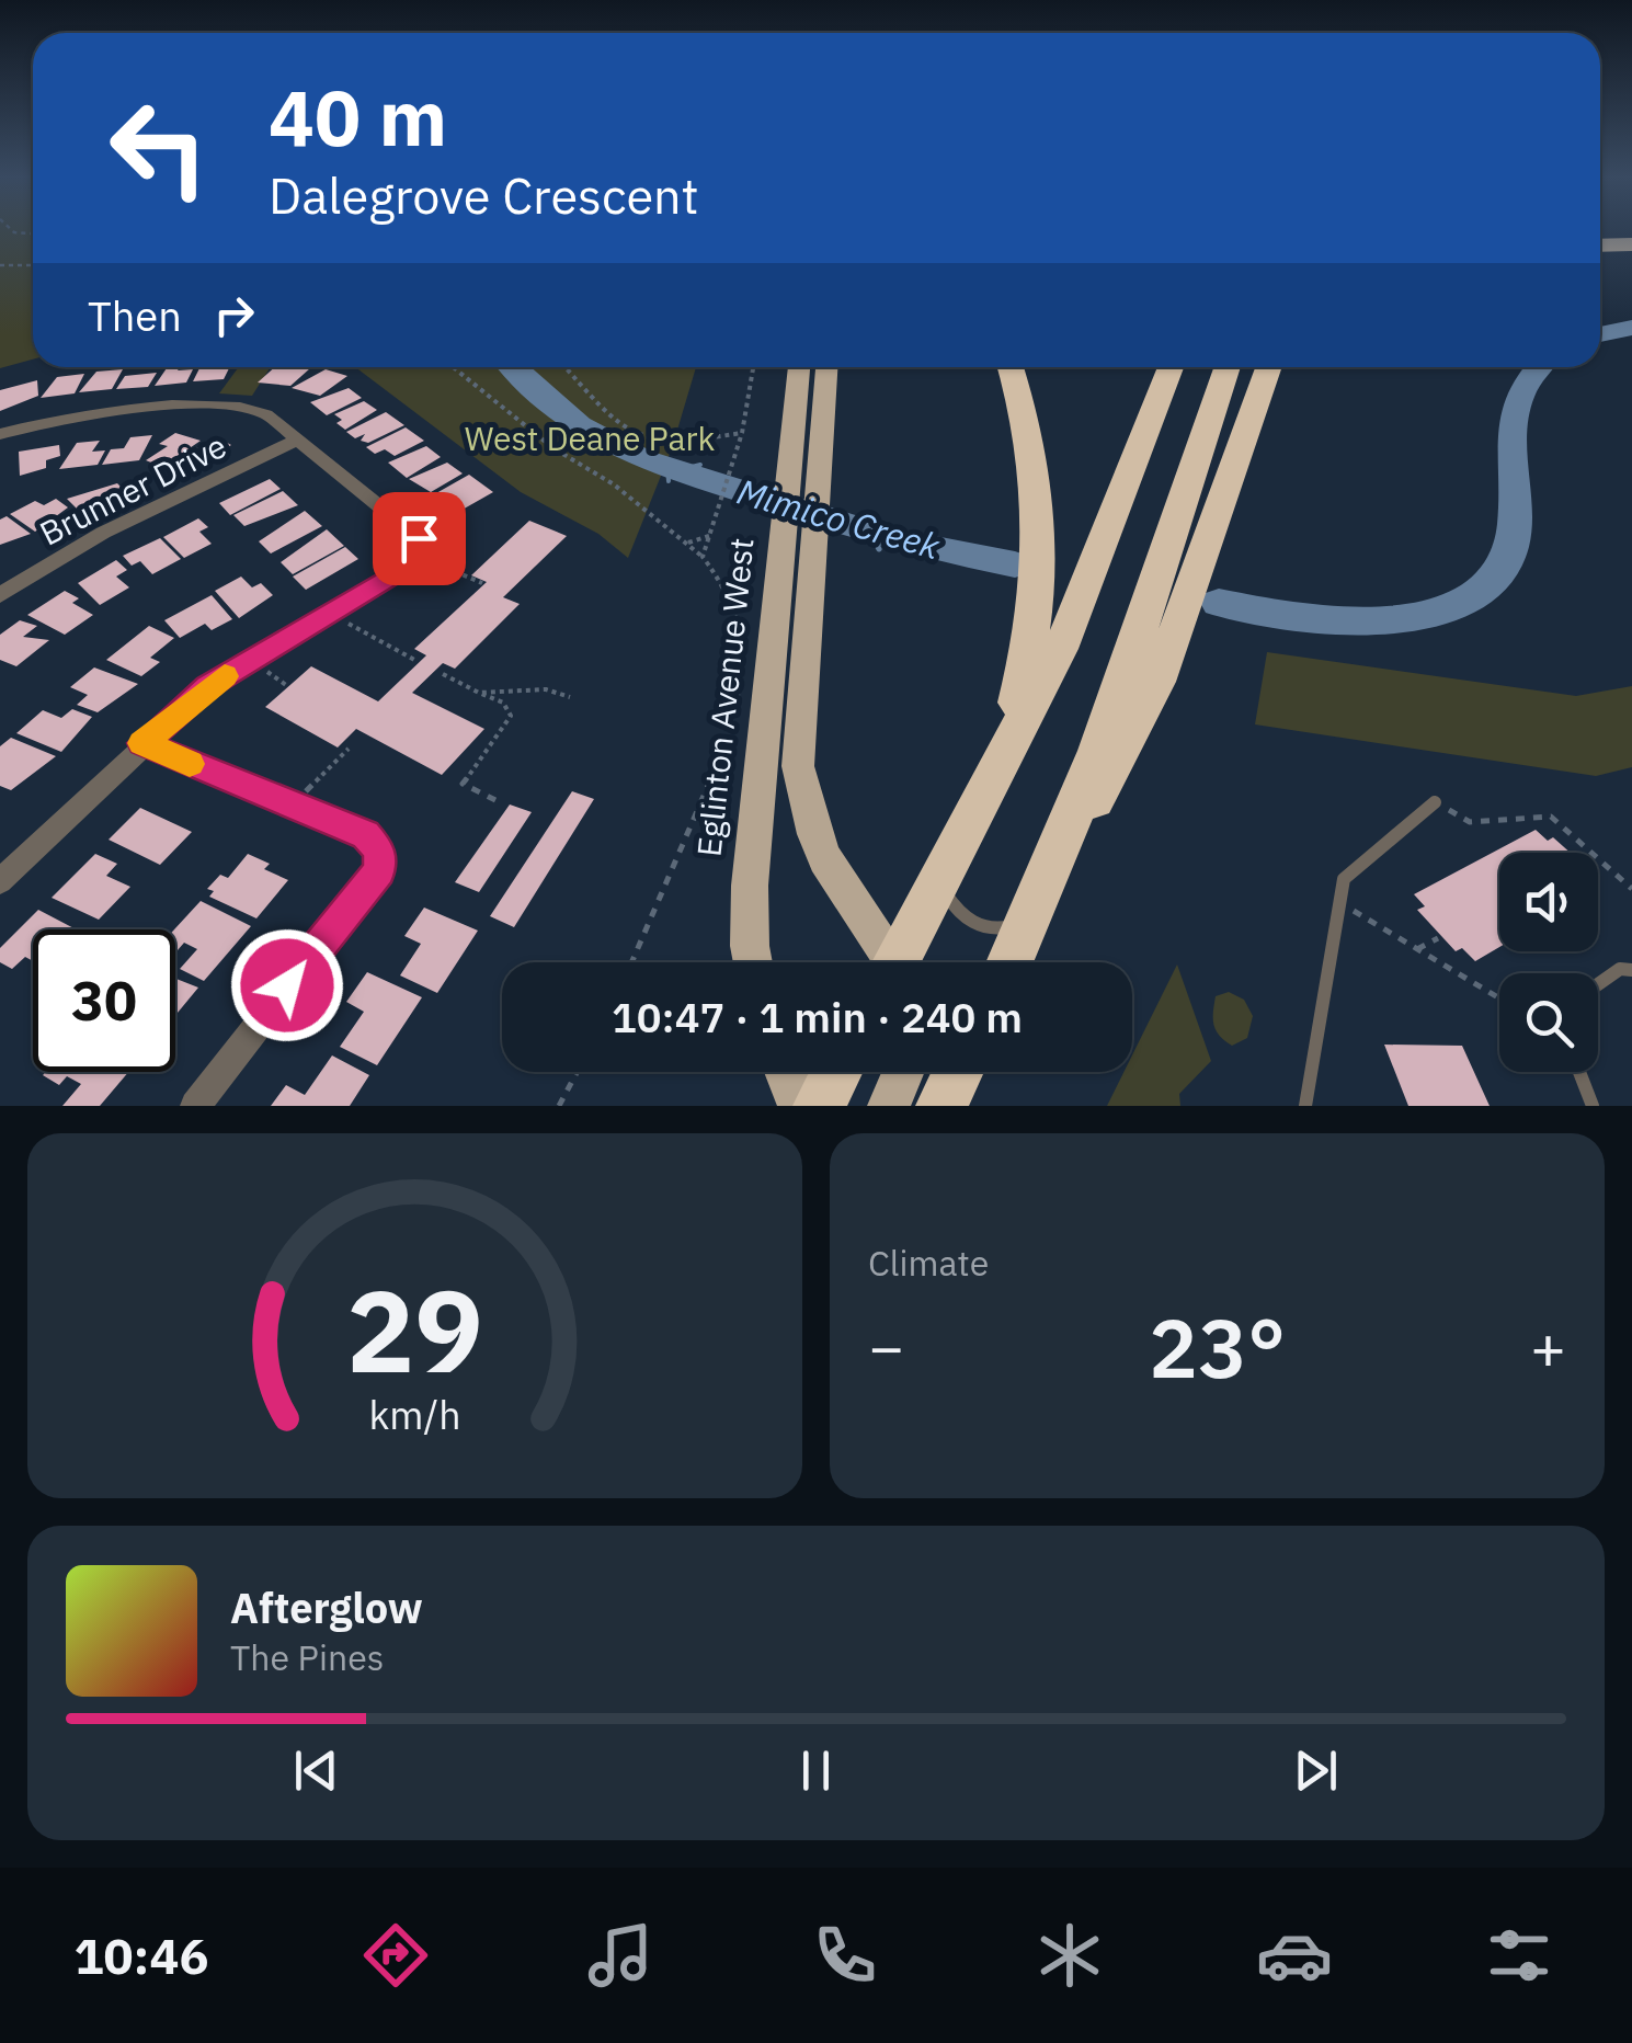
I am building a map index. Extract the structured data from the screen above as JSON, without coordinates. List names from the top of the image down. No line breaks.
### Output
{"streets":{"main road":["Eglinton Avenue West"],"street":["Brunner Drive"]},"water":["Mimico Creek"],"parks":["West Deane Park"],"page":{"turn":["40 m","Dalegrove Crescent"],"then":"Then","limit":"30","trip":"10:47 · 1 min · 240 m","tile":"Climate","heat":["−","23°","+"],"song":["Afterglow","The Pines"],"tabs":"10:46","gauge":["29","km/h"]}}
